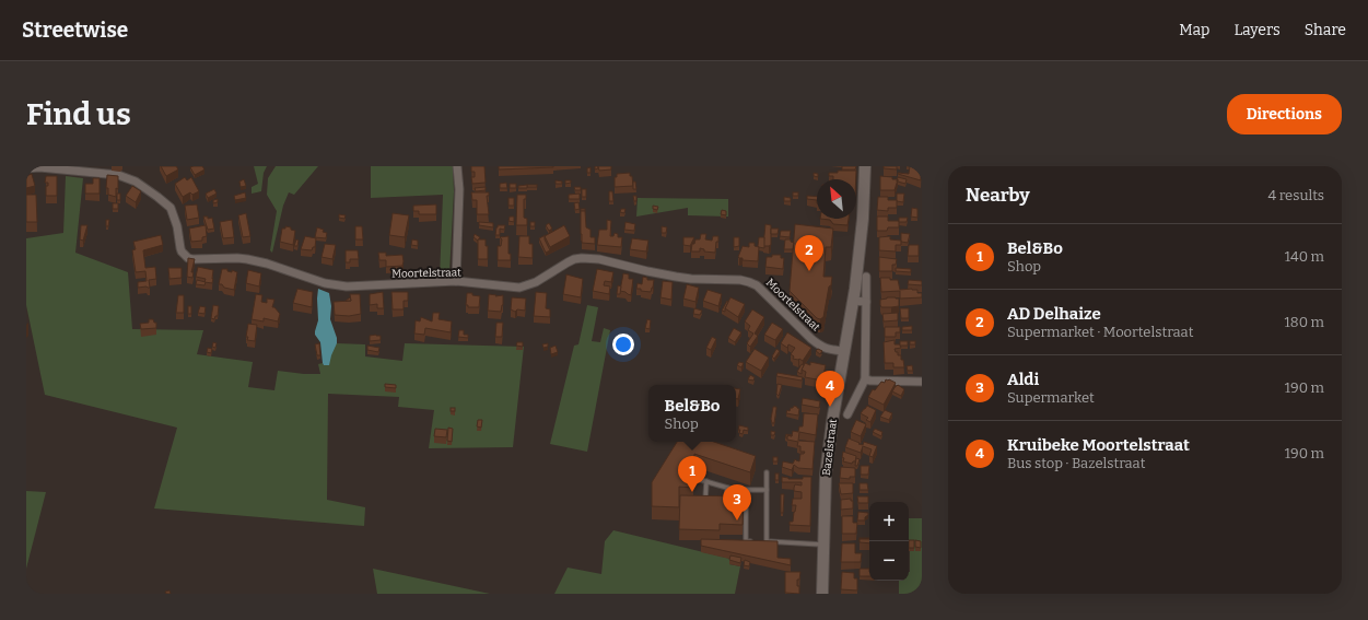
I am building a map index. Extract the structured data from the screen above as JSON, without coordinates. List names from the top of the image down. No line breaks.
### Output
{"streets":{"main road":["Bazelstraat"],"street":["Moortelstraat"]},"crossings":[["Moortelstraat","Bazelstraat"]],"north":"top left","page":{"header":"Streetwise","nav":["Map","Layers","Share"],"buttons":"Directions","title":"Find us","heading":["Nearby","4 results"],"list":[{"mark":"1","name":"Bel&Bo","note":"Shop","value":"140 m"},{"mark":"2","name":"AD Delhaize","note":"Supermarket · Moortelstraat","value":"180 m"},{"mark":"3","name":"Aldi","note":"Supermarket","value":"190 m"},{"mark":"4","name":"Kruibeke Moortelstraat","note":"Bus stop · Bazelstraat","value":"190 m"}],"pins":["2","4","1","3"],"popup":["Bel&Bo","Shop"],"map_buttons":["+","−"]}}
